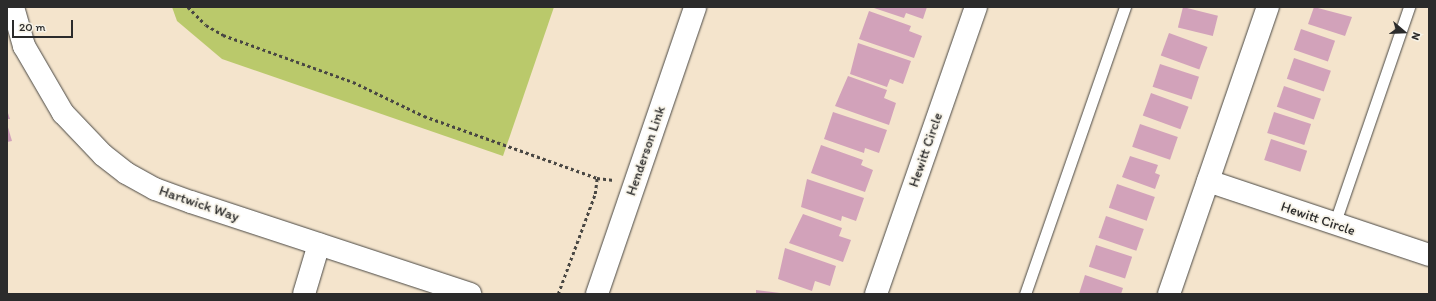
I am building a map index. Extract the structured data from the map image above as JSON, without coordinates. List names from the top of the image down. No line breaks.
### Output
{"streets":{"street":["Hewitt Circle","Henderson Link","Hartwick Way"]},"scale_bar":"20 m","north":"right"}
